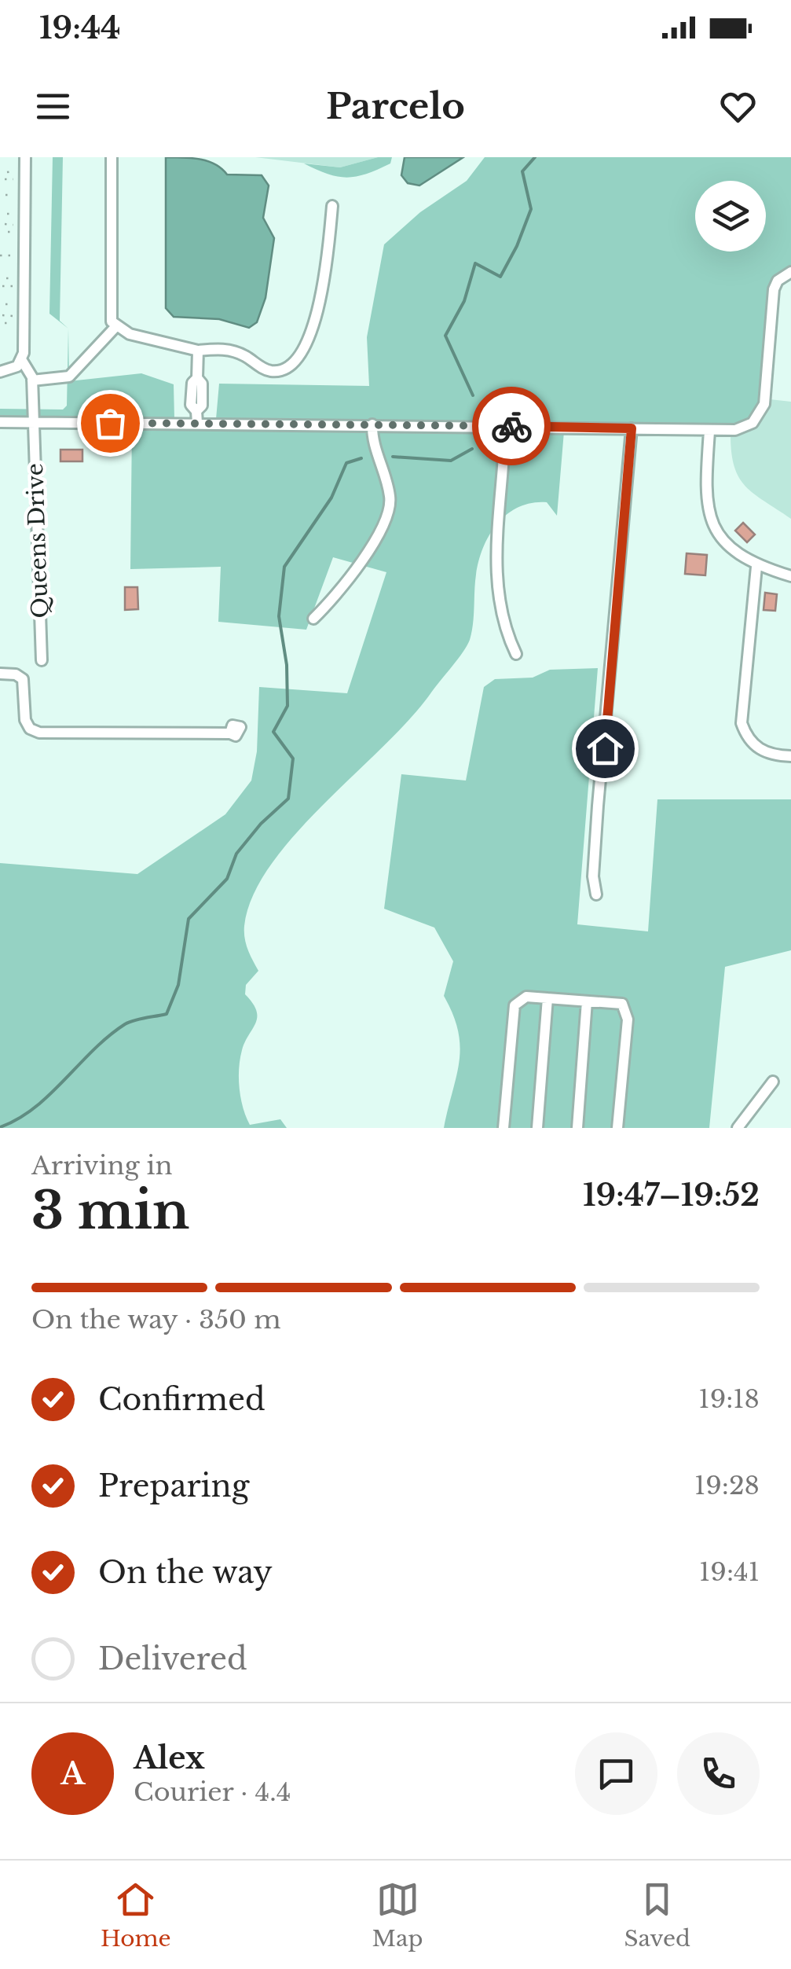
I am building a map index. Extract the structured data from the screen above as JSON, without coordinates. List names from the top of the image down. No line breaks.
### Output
{"streets":{"street":["Queens Drive"]},"page":{"status":"19:44","header":"Parcelo","heading":["3 min","Arriving in","19:47–19:52"],"panel":["Alex","Courier · 4.4"],"bar":"On the way · 350 m","list":[["Confirmed","19:18"],["Preparing","19:28"],["On the way","19:41"],"Delivered"],"round":"A","tabs":["Home","Map","Saved"]}}
